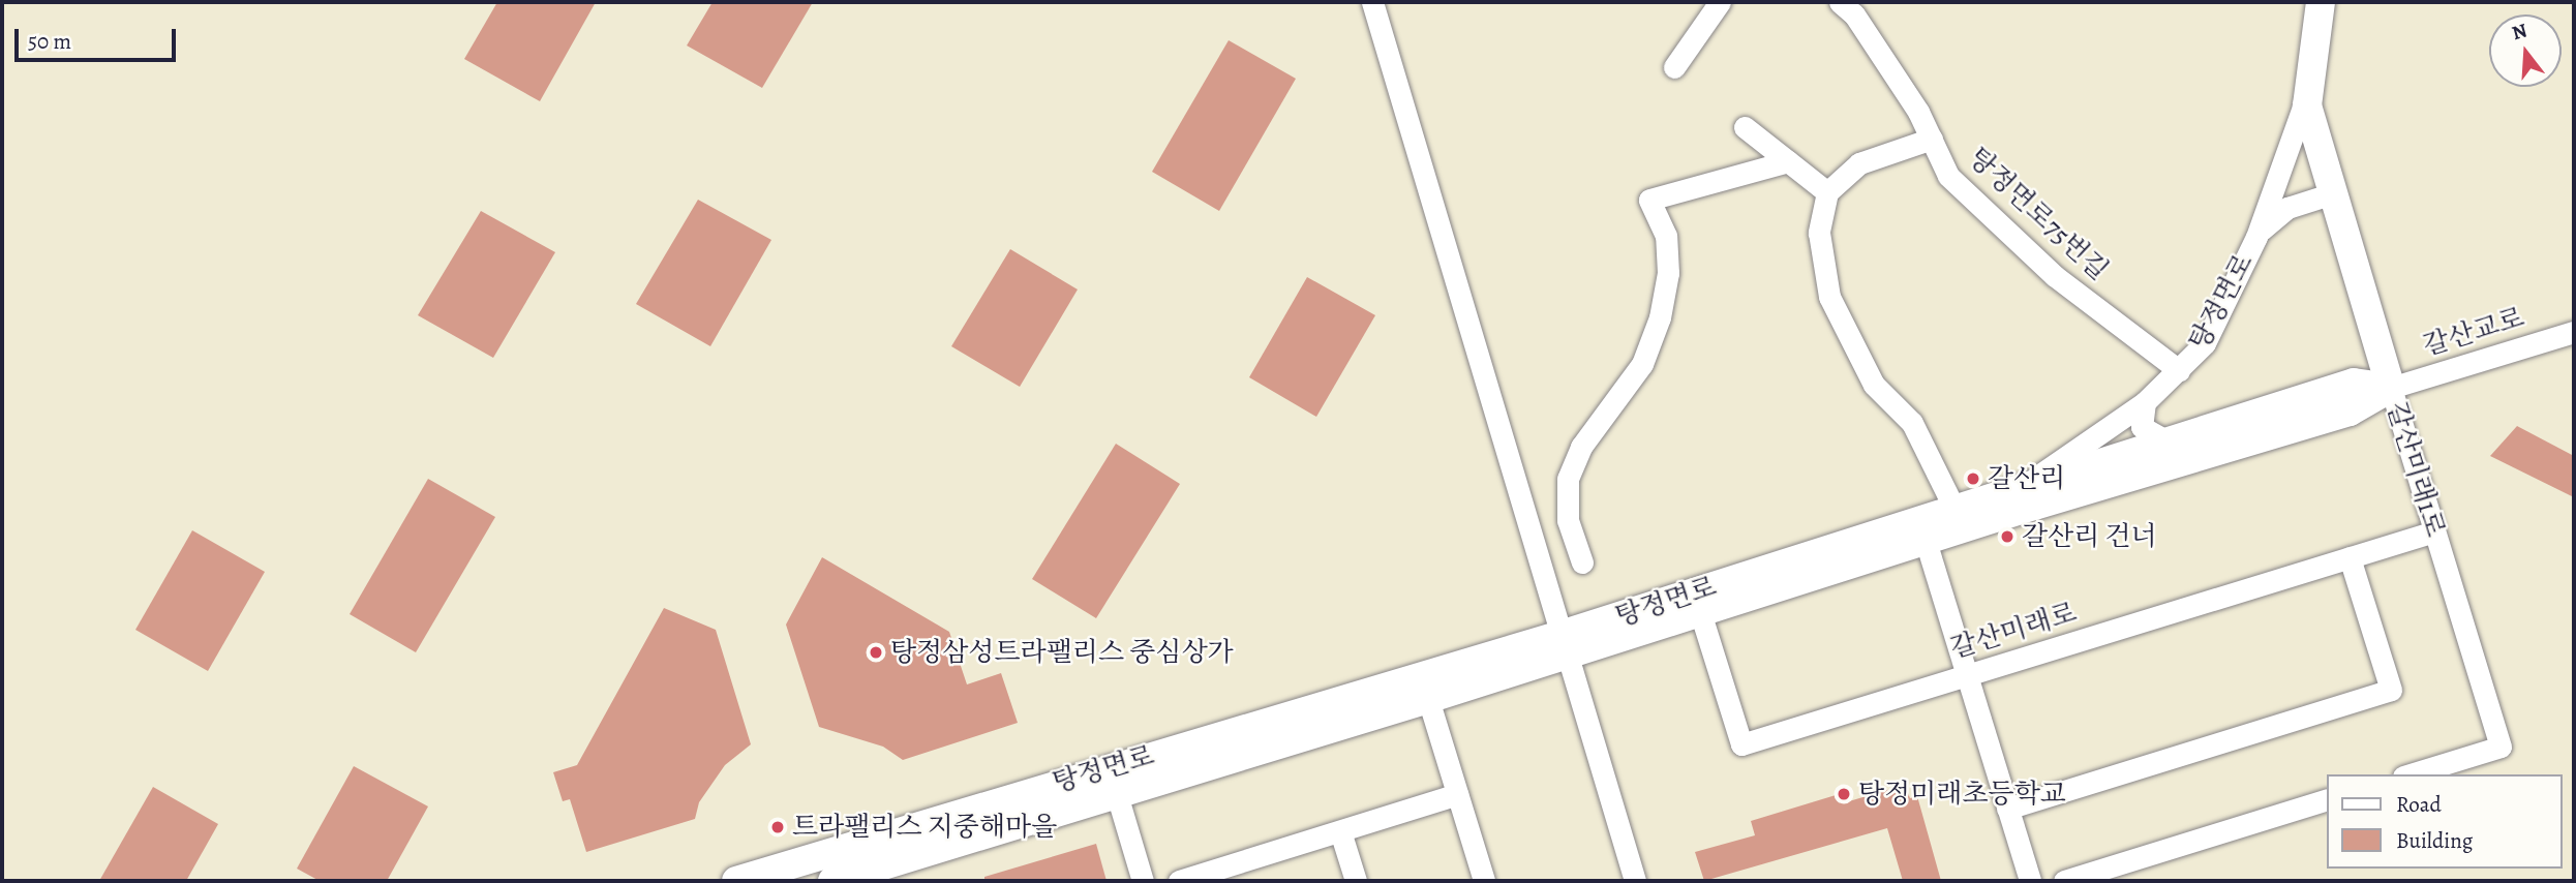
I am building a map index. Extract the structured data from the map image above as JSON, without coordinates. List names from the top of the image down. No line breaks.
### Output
{"streets":{"main road":["탕정면로","갈산미래1로"],"street":["탕정면로75번길","갈산교로","갈산미래로"]},"crossings":[["탕정면로75번길","탕정면로"],["탕정면로","갈산미래1로"],["탕정면로","갈산미래로"],["갈산교로","갈산미래1로"],["갈산미래1로","갈산미래로"]],"places":["갈산리","갈산리 건너","탕정삼성트라팰리스 중심상가","탕정미래초등학교","트라팰리스 지중해마을"],"legend":["Road","Building"],"scale_bar":"50 m","north":"top"}
